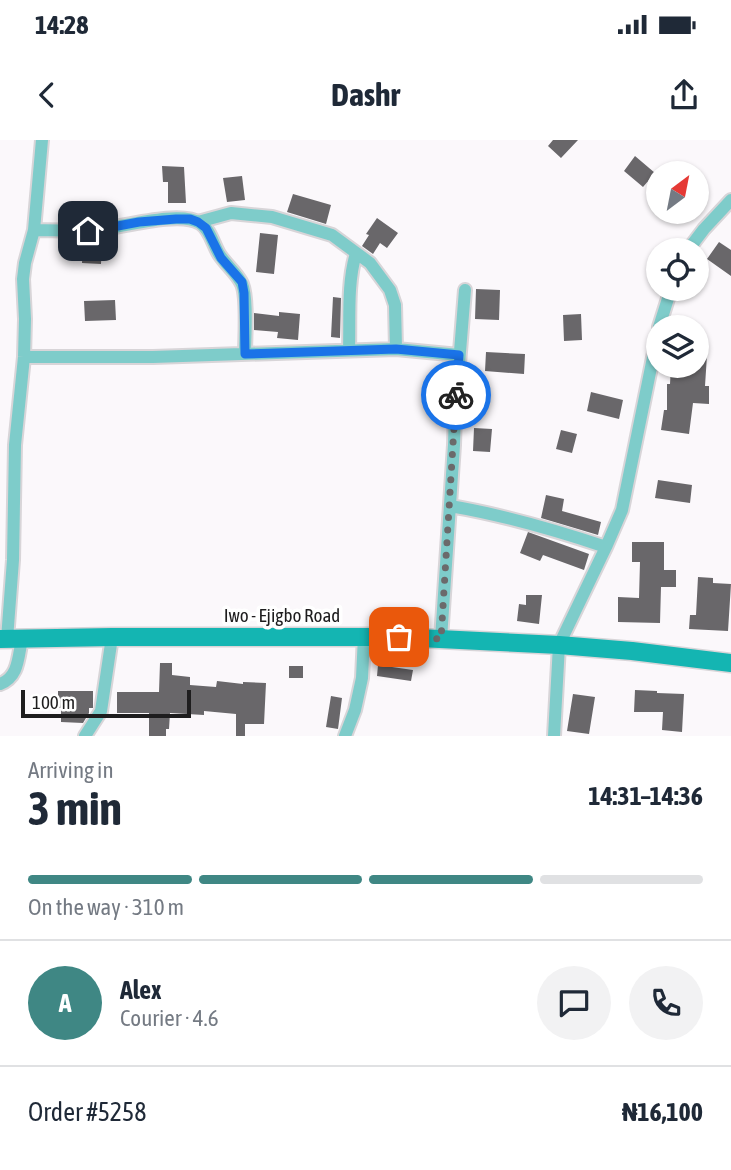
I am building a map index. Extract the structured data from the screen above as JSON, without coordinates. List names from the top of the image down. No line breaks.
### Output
{"streets":{"main road":["Iwo - Ejigbo Road"]},"scale_bar":"100 m","north":"top right","page":{"status":"14:28","header":"Dashr","scale":"100 m","heading":["3 min","Arriving in","14:31–14:36"],"panel":["Alex","Courier · 4.6","Order #5258","₦16,100"],"bar":"On the way · 310 m","round":"A"}}
